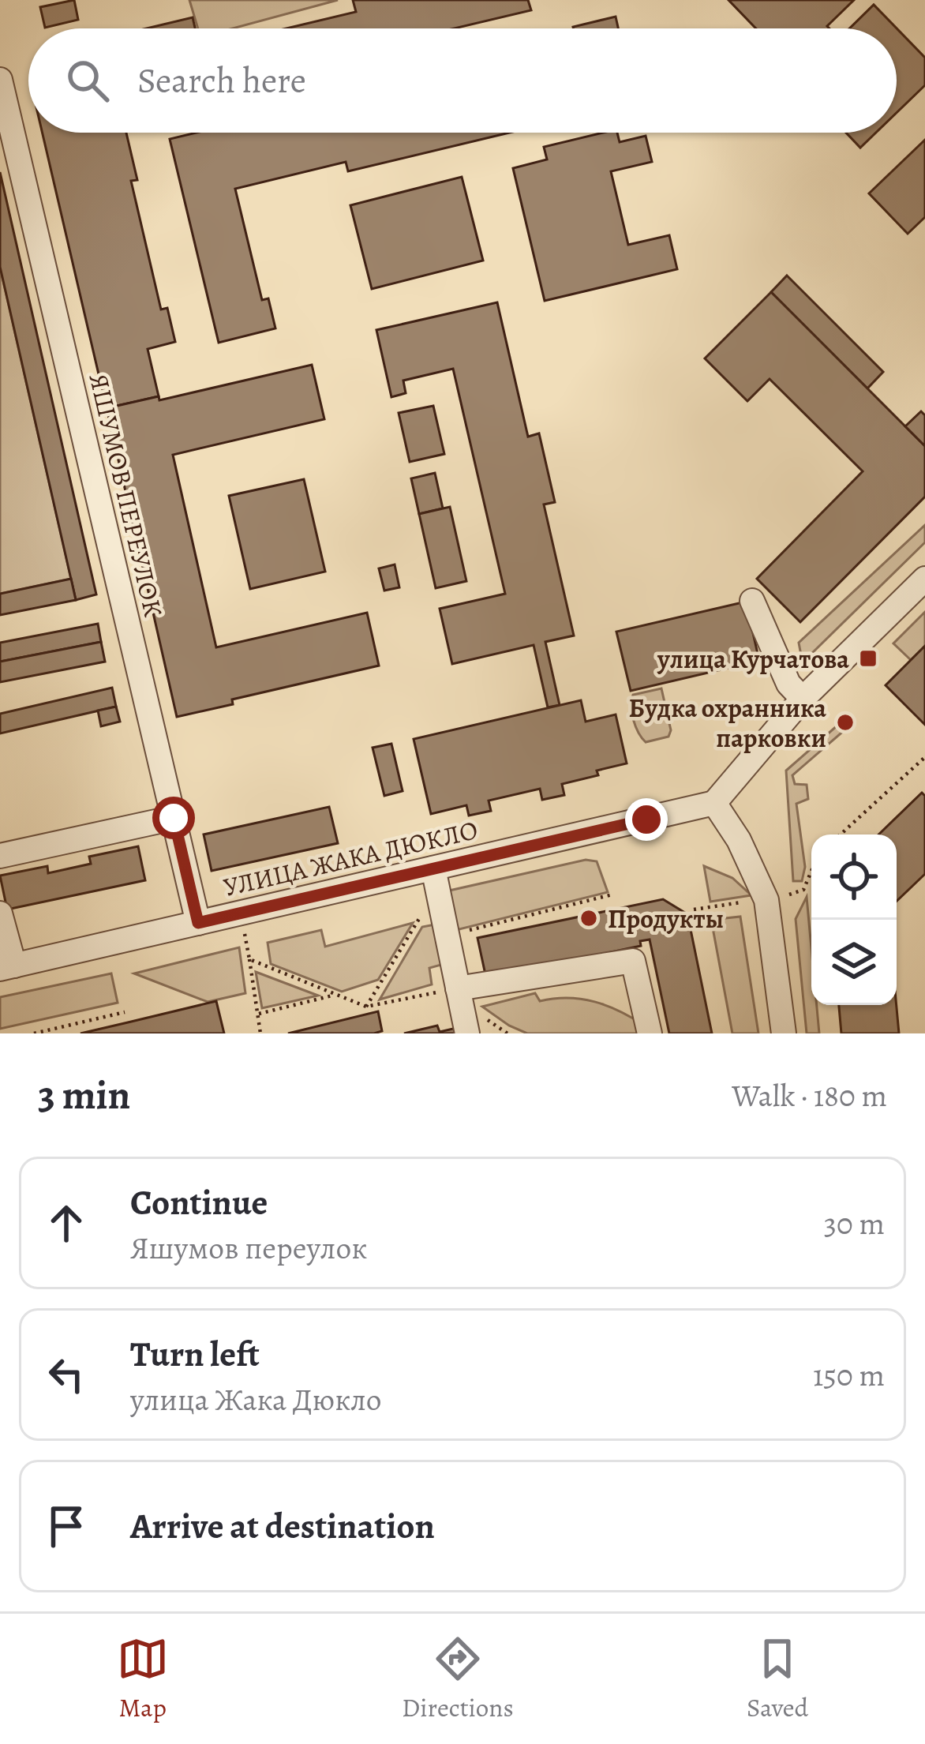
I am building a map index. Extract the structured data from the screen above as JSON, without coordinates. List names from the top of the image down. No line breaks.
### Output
{"streets":{"street":["ЯШУМОВ ПЕРЕУЛОК","УЛИЦА ЖАКА ДЮКЛО"]},"crossings":[["ЯШУМОВ ПЕРЕУЛОК","УЛИЦА ЖАКА ДЮКЛО"]],"places":{"transit":["улица Курчатова"],"other":["Будка охранника парковки","Продукты"]},"page":{"search":"Search here","heading":["3 min","Walk · 180 m"],"list":[["Continue","Яшумов переулок","30 m"],["Turn left","улица Жака Дюкло","150 m"],"Arrive at destination"],"nav":["Map","Directions","Saved"]}}
